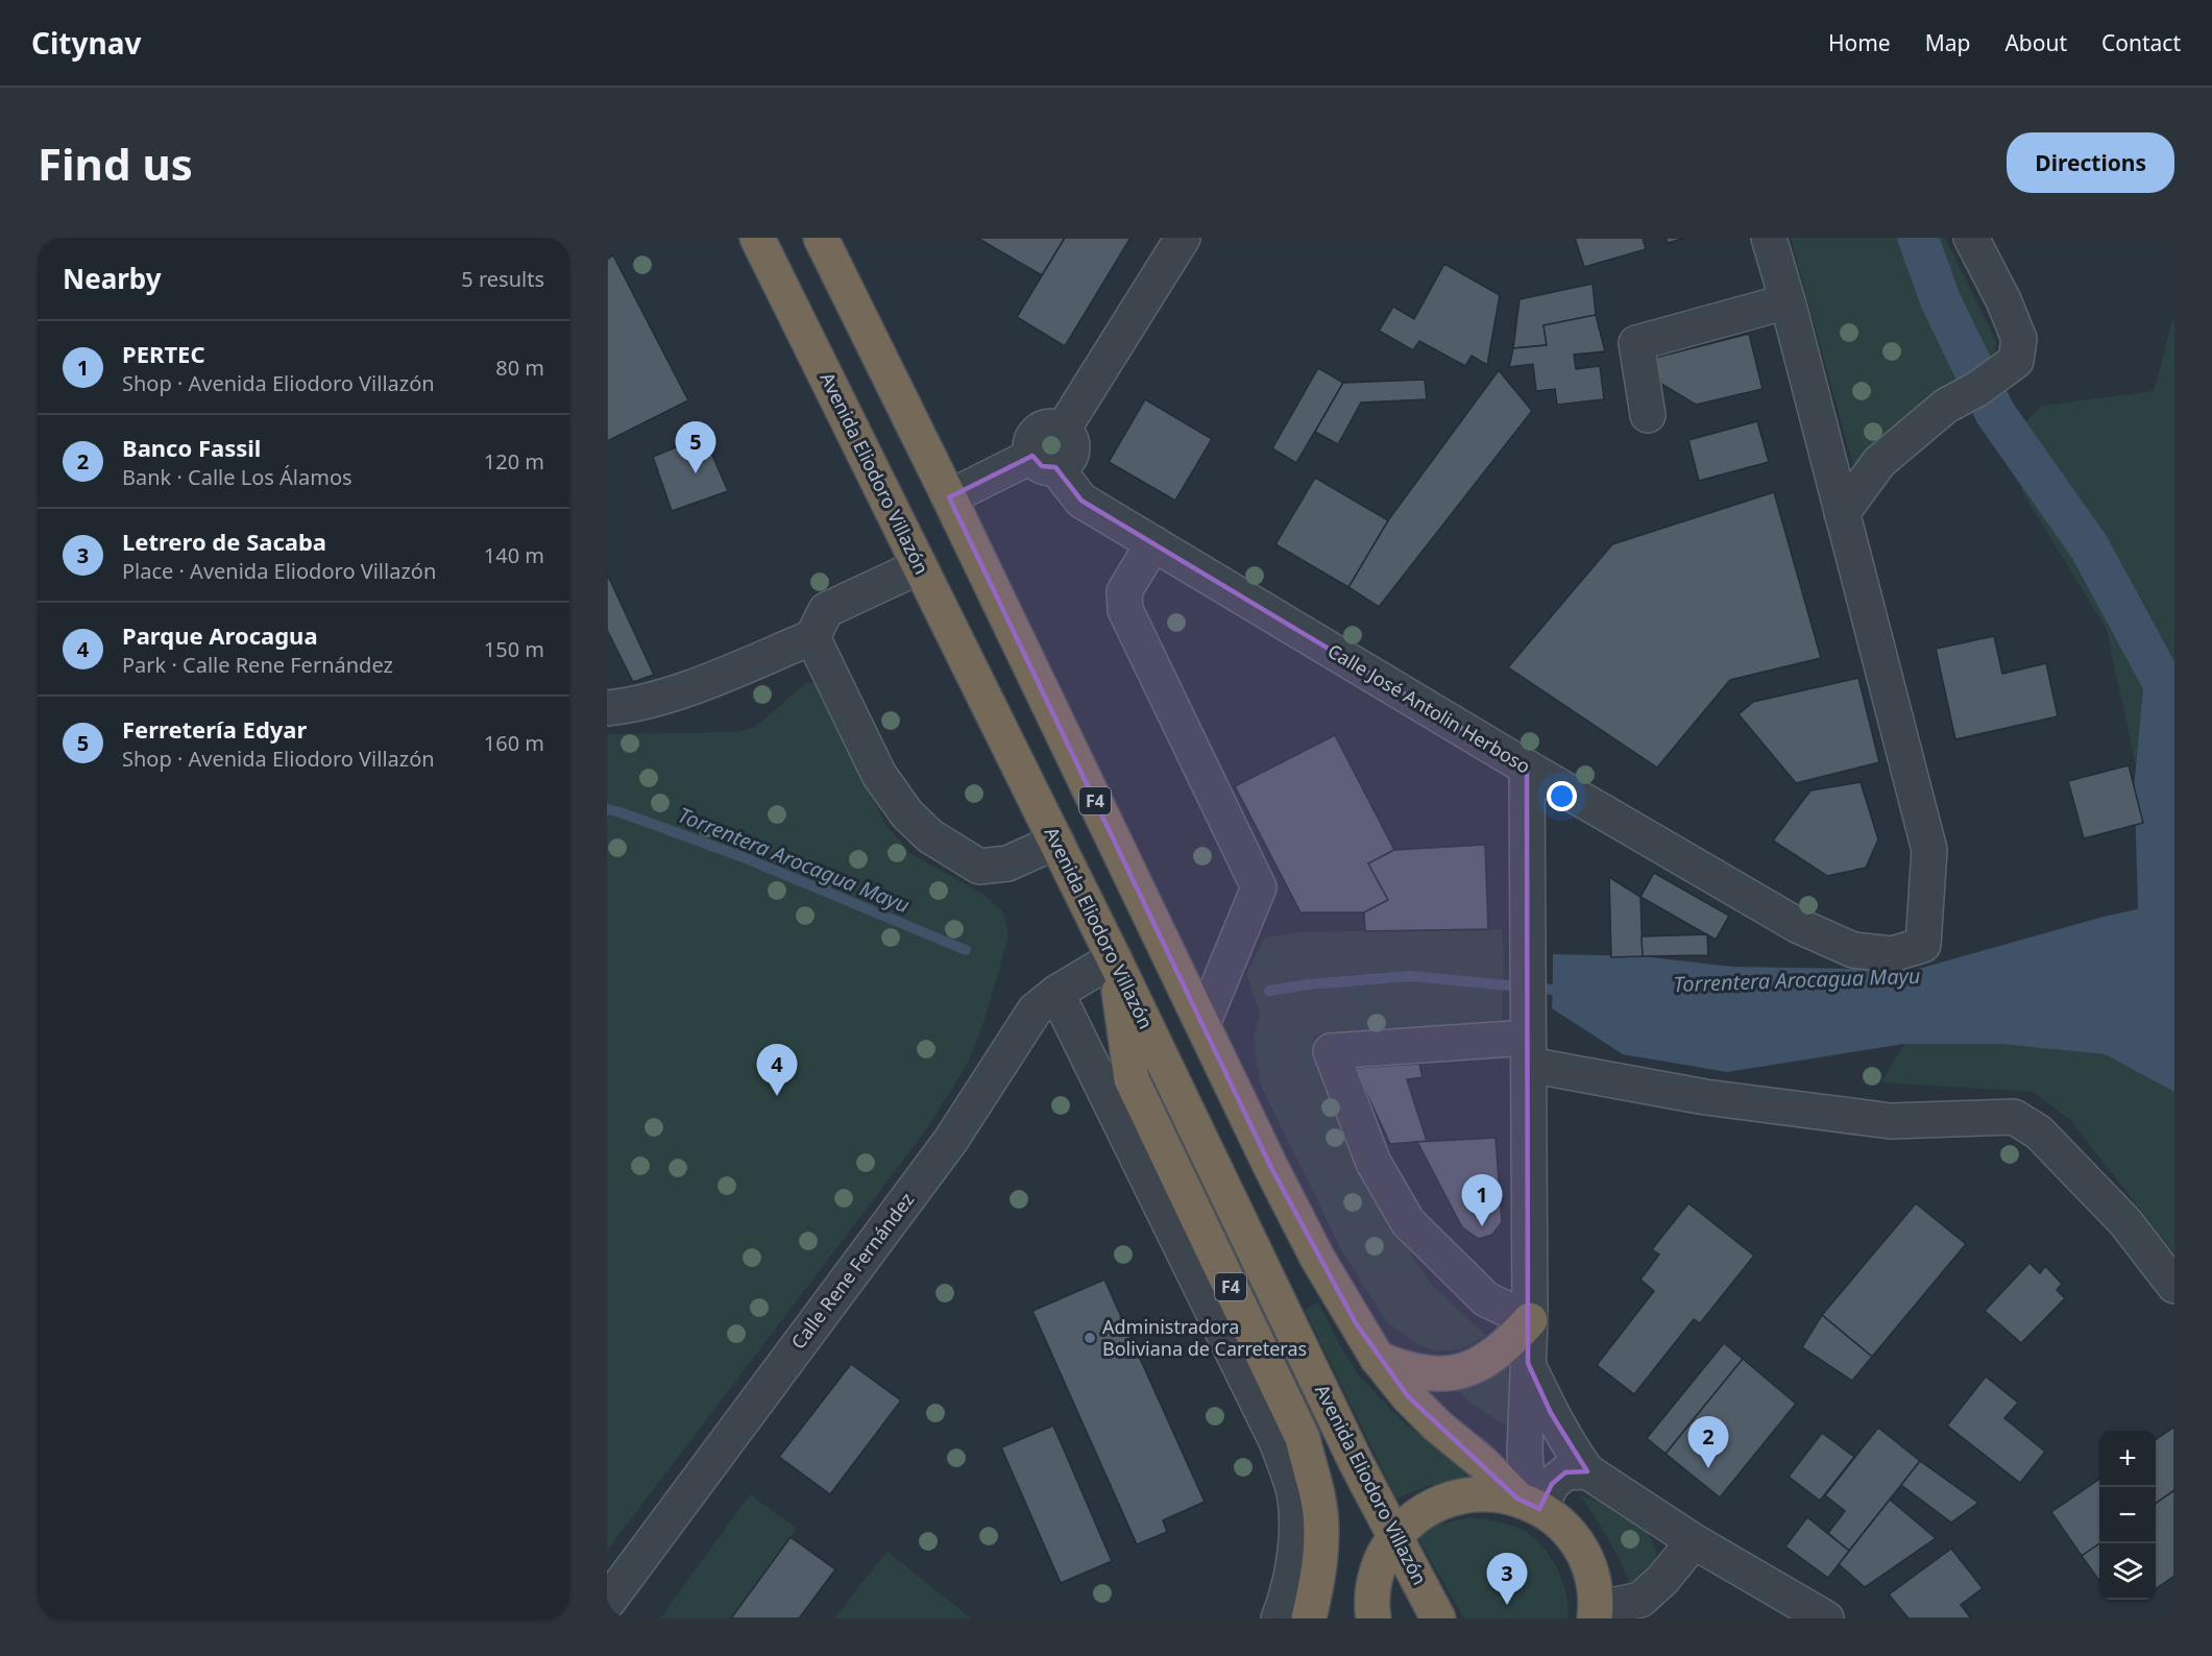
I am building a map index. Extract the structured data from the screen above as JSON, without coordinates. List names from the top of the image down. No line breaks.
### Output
{"streets":{"highway":["Avenida Eliodoro Villazón","F4"],"street":["Calle José Antolin Herboso","Calle Rene Fernández"]},"crossings":[["Avenida Eliodoro Villazón","F4"],["Avenida Eliodoro Villazón","Calle Rene Fernández"],["F4","Calle Rene Fernández"]],"water":["Torrentera Arocagua Mayu"],"places":["Administradora Boliviana de Carreteras"],"page":{"header":"Citynav","nav":["Home","Map","About","Contact"],"buttons":"Directions","title":"Find us","heading":["Nearby","5 results"],"list":[{"mark":"1","name":"PERTEC","note":"Shop · Avenida Eliodoro Villazón","value":"80 m"},{"mark":"2","name":"Banco Fassil","note":"Bank · Calle Los Álamos","value":"120 m"},{"mark":"3","name":"Letrero de Sacaba","note":"Place · Avenida Eliodoro Villazón","value":"140 m"},{"mark":"4","name":"Parque Arocagua","note":"Park · Calle Rene Fernández","value":"150 m"},{"mark":"5","name":"Ferretería Edyar","note":"Shop · Avenida Eliodoro Villazón","value":"160 m"}],"pins":["5","4","1","2","3"],"map_buttons":["+","−"]}}
